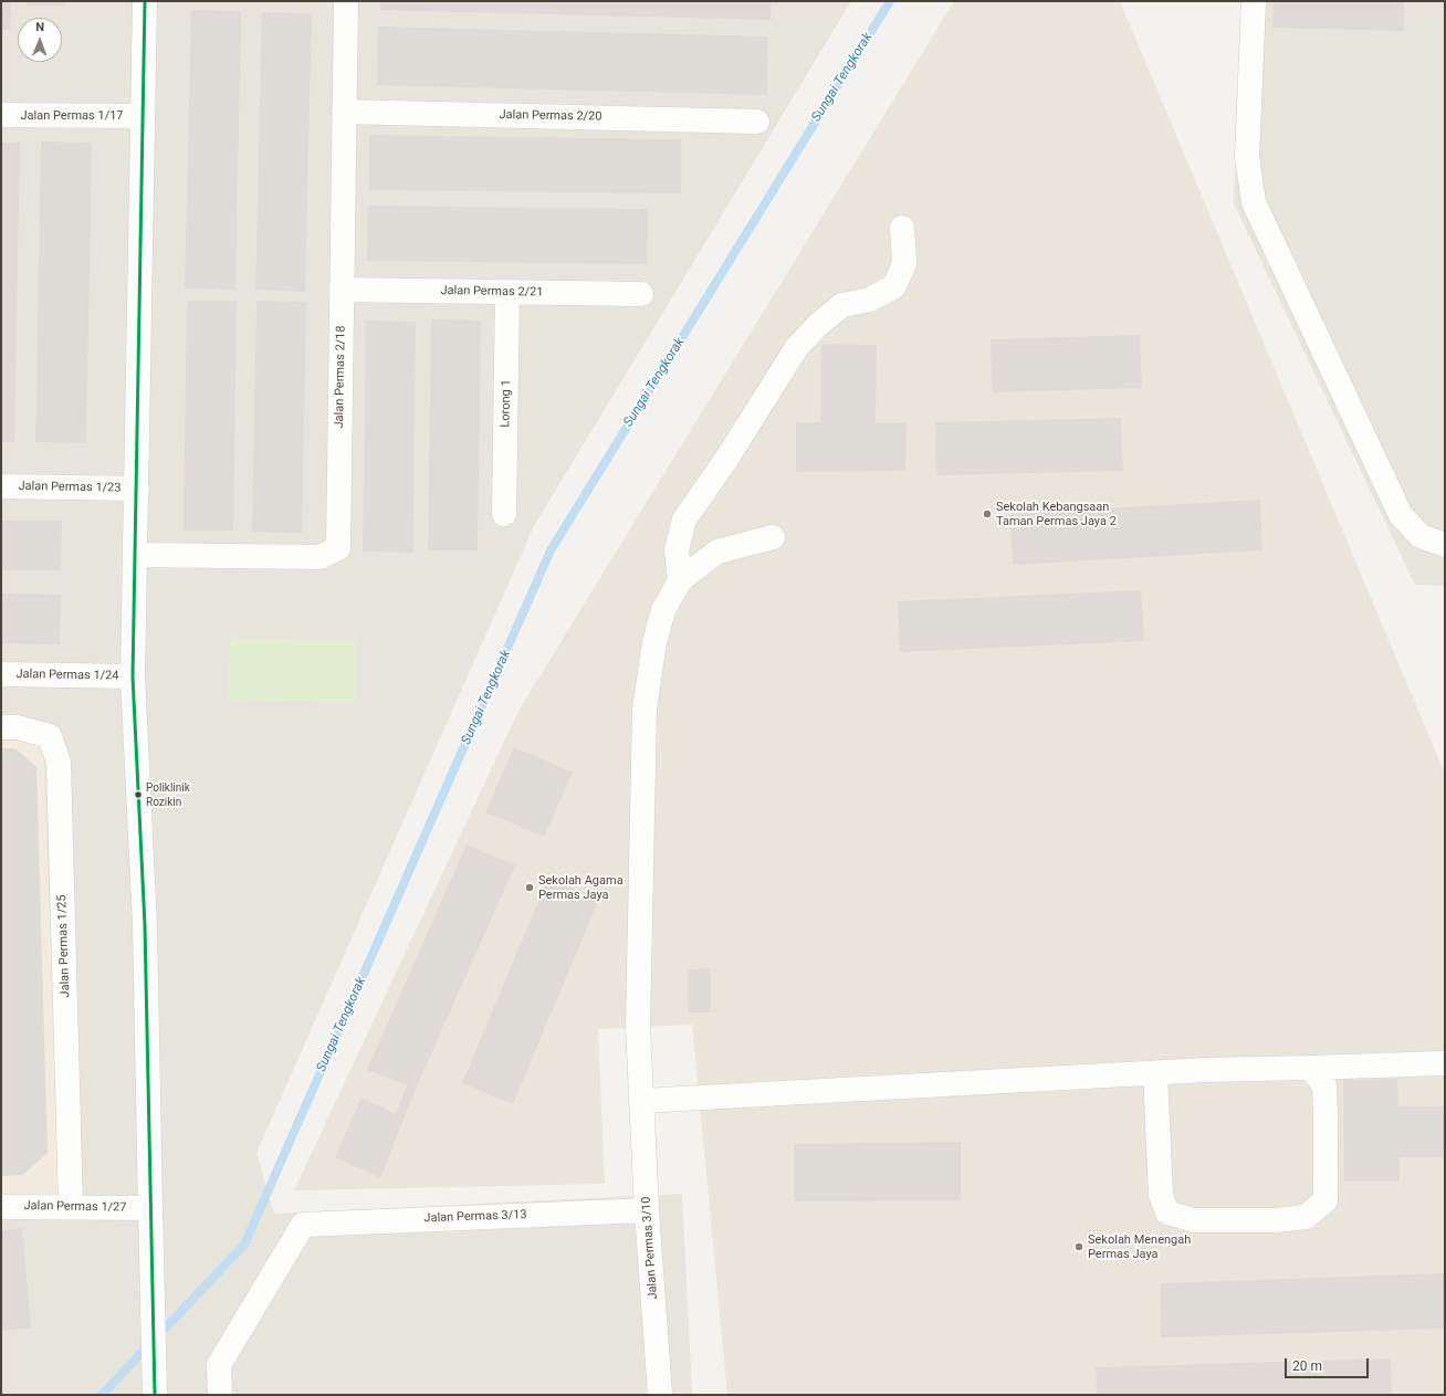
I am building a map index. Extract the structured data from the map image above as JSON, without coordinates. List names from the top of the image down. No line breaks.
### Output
{"streets":{"street":["Jalan Permas 1/17","Jalan Permas 2/20","Jalan Permas 2/21","Jalan Permas 2/18","Lorong 1","Jalan Permas 1/23","Jalan Permas 1/24","Jalan Permas 1/25","Jalan Permas 1/27","Jalan Permas 3/13","Jalan Permas 3/10"]},"crossings":[["Jalan Permas 2/20","Jalan Permas 2/18"],["Jalan Permas 2/21","Jalan Permas 2/18"],["Jalan Permas 2/21","Lorong 1"],["Jalan Permas 1/25","Jalan Permas 1/27"],["Jalan Permas 3/13","Jalan Permas 3/10"]],"water":["Sungai Tengkorak"],"places":["Sekolah Kebangsaan Taman Permas Jaya 2","Poliklinik Rozikin","Sekolah Agama Permas Jaya","Sekolah Menengah Permas Jaya"],"scale_bar":"20 m","north":"top"}
